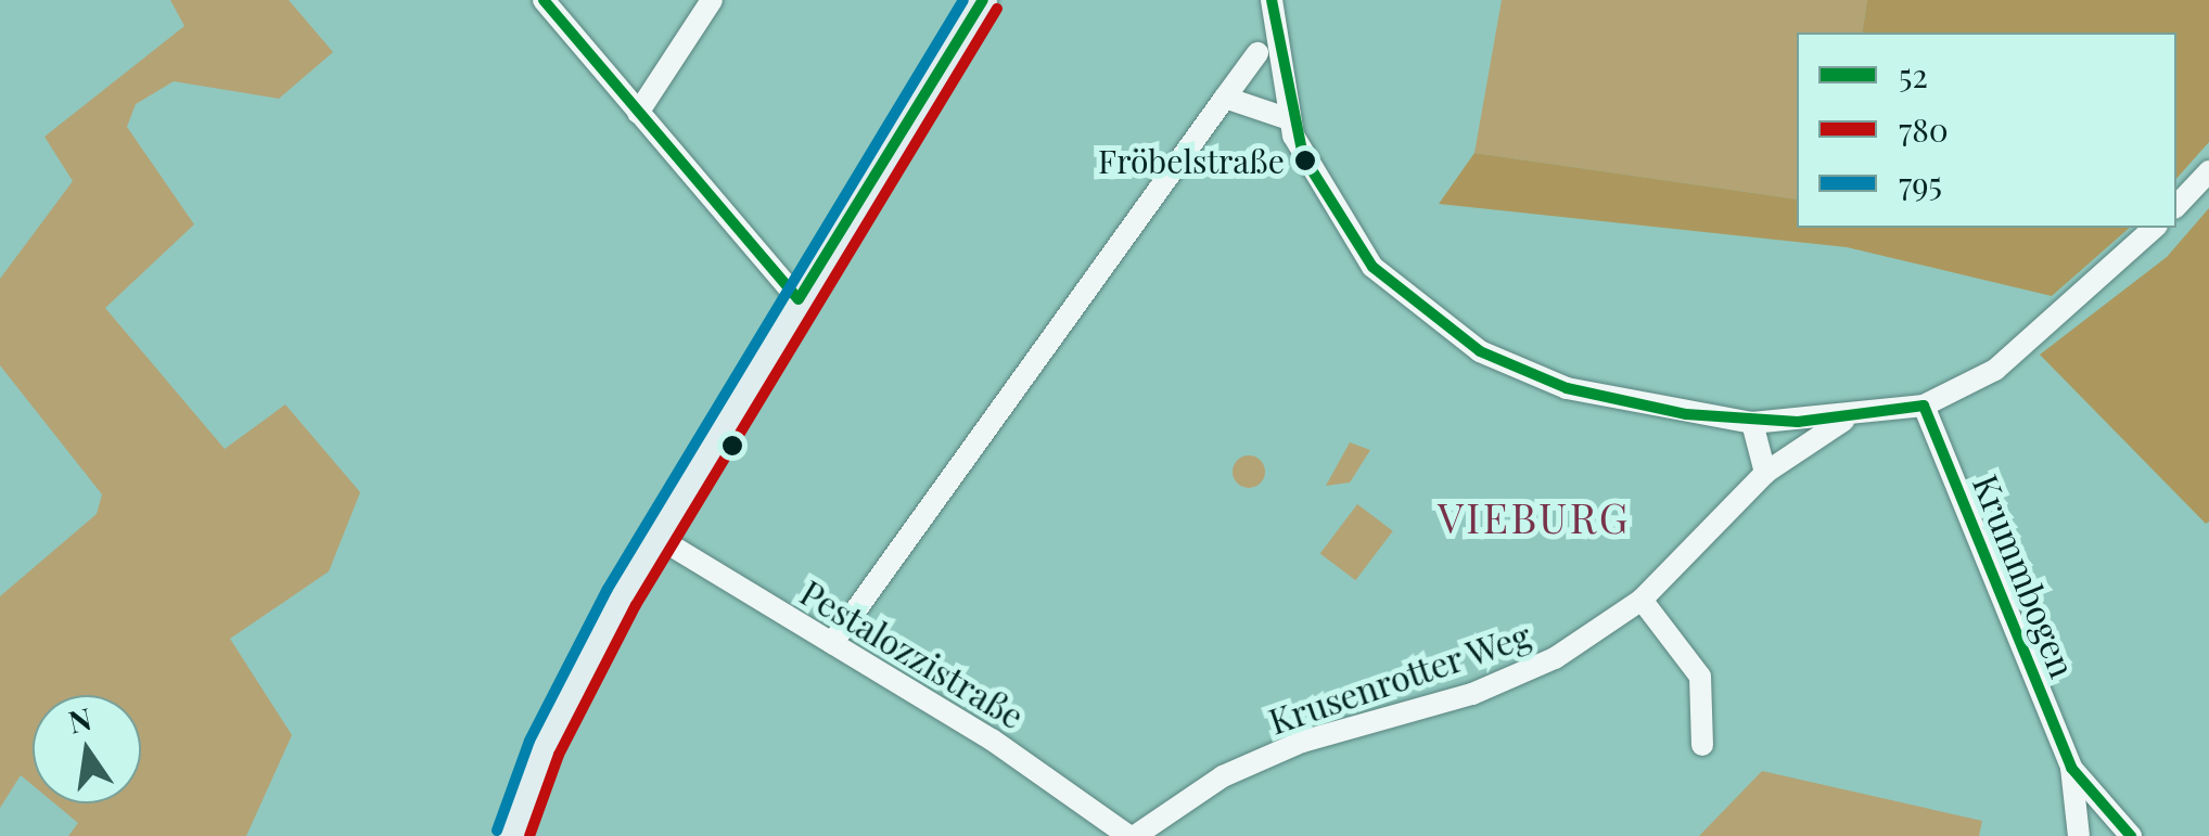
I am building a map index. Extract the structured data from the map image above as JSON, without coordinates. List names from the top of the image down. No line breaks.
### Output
{"streets":{"street":["Krummbogen","Pestalozzistraße","Krusenrotter Weg"]},"crossings":[["Krummbogen","Krusenrotter Weg"],["Pestalozzistraße","Krusenrotter Weg"]],"districts":["VIEBURG"],"places":["Fröbelstraße"],"lines":["transit line 52","transit line 795","transit line 780"],"legend":["52","780","795"],"north":"top"}
